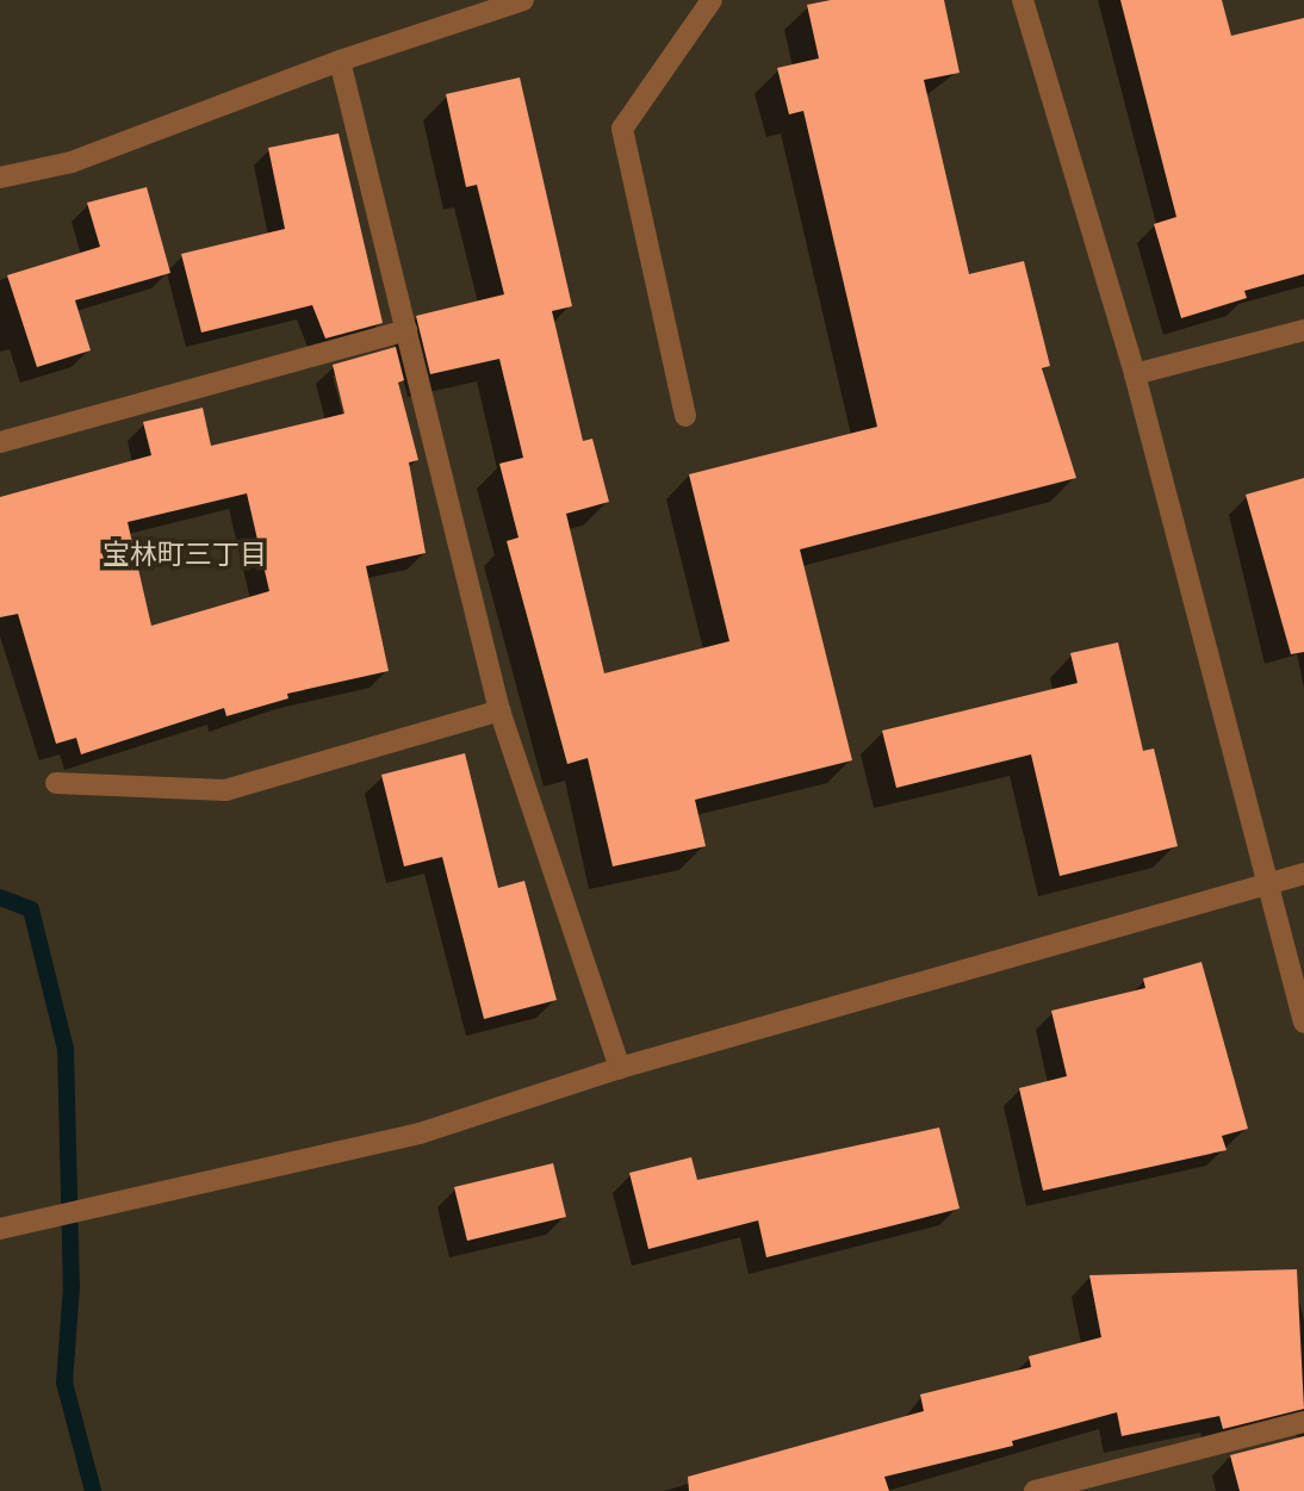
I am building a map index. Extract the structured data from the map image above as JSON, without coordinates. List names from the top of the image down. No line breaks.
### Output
{"districts":["宝林町三丁目"]}
